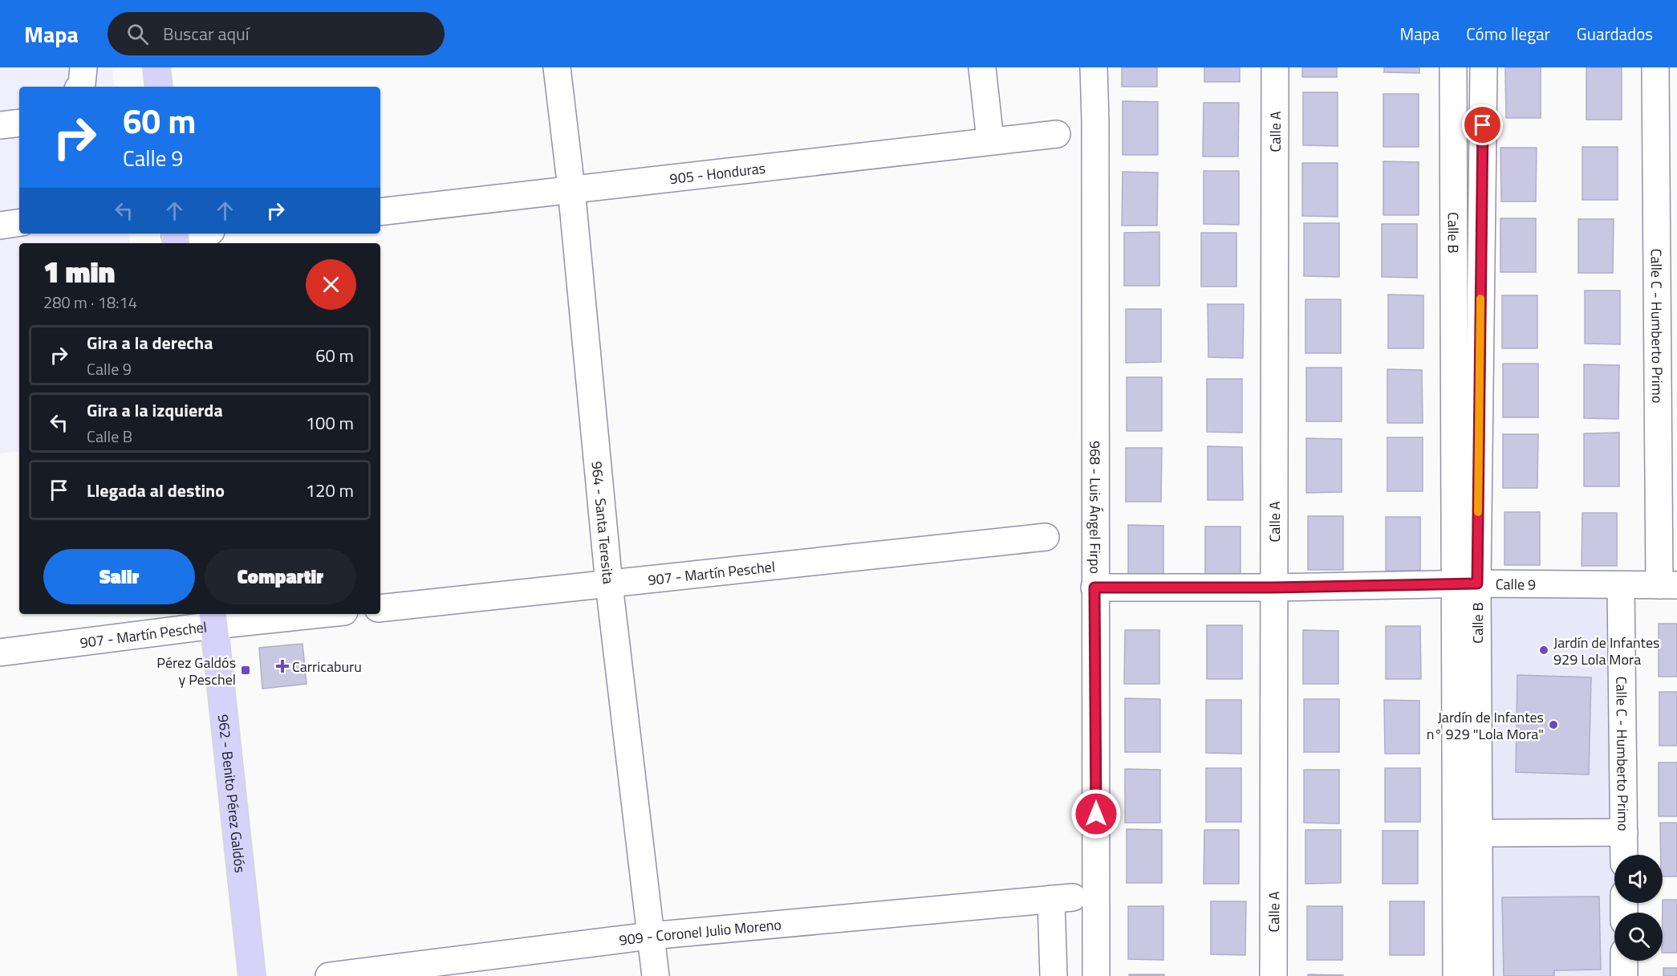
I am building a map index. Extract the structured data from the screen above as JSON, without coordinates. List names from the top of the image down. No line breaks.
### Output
{"streets":{"main road":["962 - Benito Pérez Galdós"],"street":["Calle A","905 - Honduras","Calle B","Calle C - Humberto Primo","968 - Luis Ángel Firpo","964 - Santa Teresita","907 - Martín Peschel","Calle 9","909 - Coronel Julio Moreno"]},"crossings":[["Calle A","Calle 9"],["905 - Honduras","964 - Santa Teresita"],["Calle B","Calle 9"],["Calle C - Humberto Primo","Calle 9"],["968 - Luis Ángel Firpo","Calle 9"],["964 - Santa Teresita","907 - Martín Peschel"],["964 - Santa Teresita","909 - Coronel Julio Moreno"],["907 - Martín Peschel","962 - Benito Pérez Galdós"]],"places":{"other":["Jardín de Infantes 929 Lola Mora","Jardín de Infantes n° 929 \"Lola Mora\""],"health":["Carricaburu"],"transit":["Pérez Galdós y Peschel"]},"page":{"header":"Mapa","search":"Buscar aquí","nav":["Mapa","Cómo llegar","Guardados"],"turn":["60 m","Calle 9"],"heading":["1 min","280 m · 18:14"],"list":[{"name":"Gira a la derecha","note":"Calle 9","value":"60 m"},{"name":"Gira a la izquierda","note":"Calle B","value":"100 m"},{"name":"Llegada al destino","value":"120 m"}],"buttons":["Salir","Compartir"]}}
